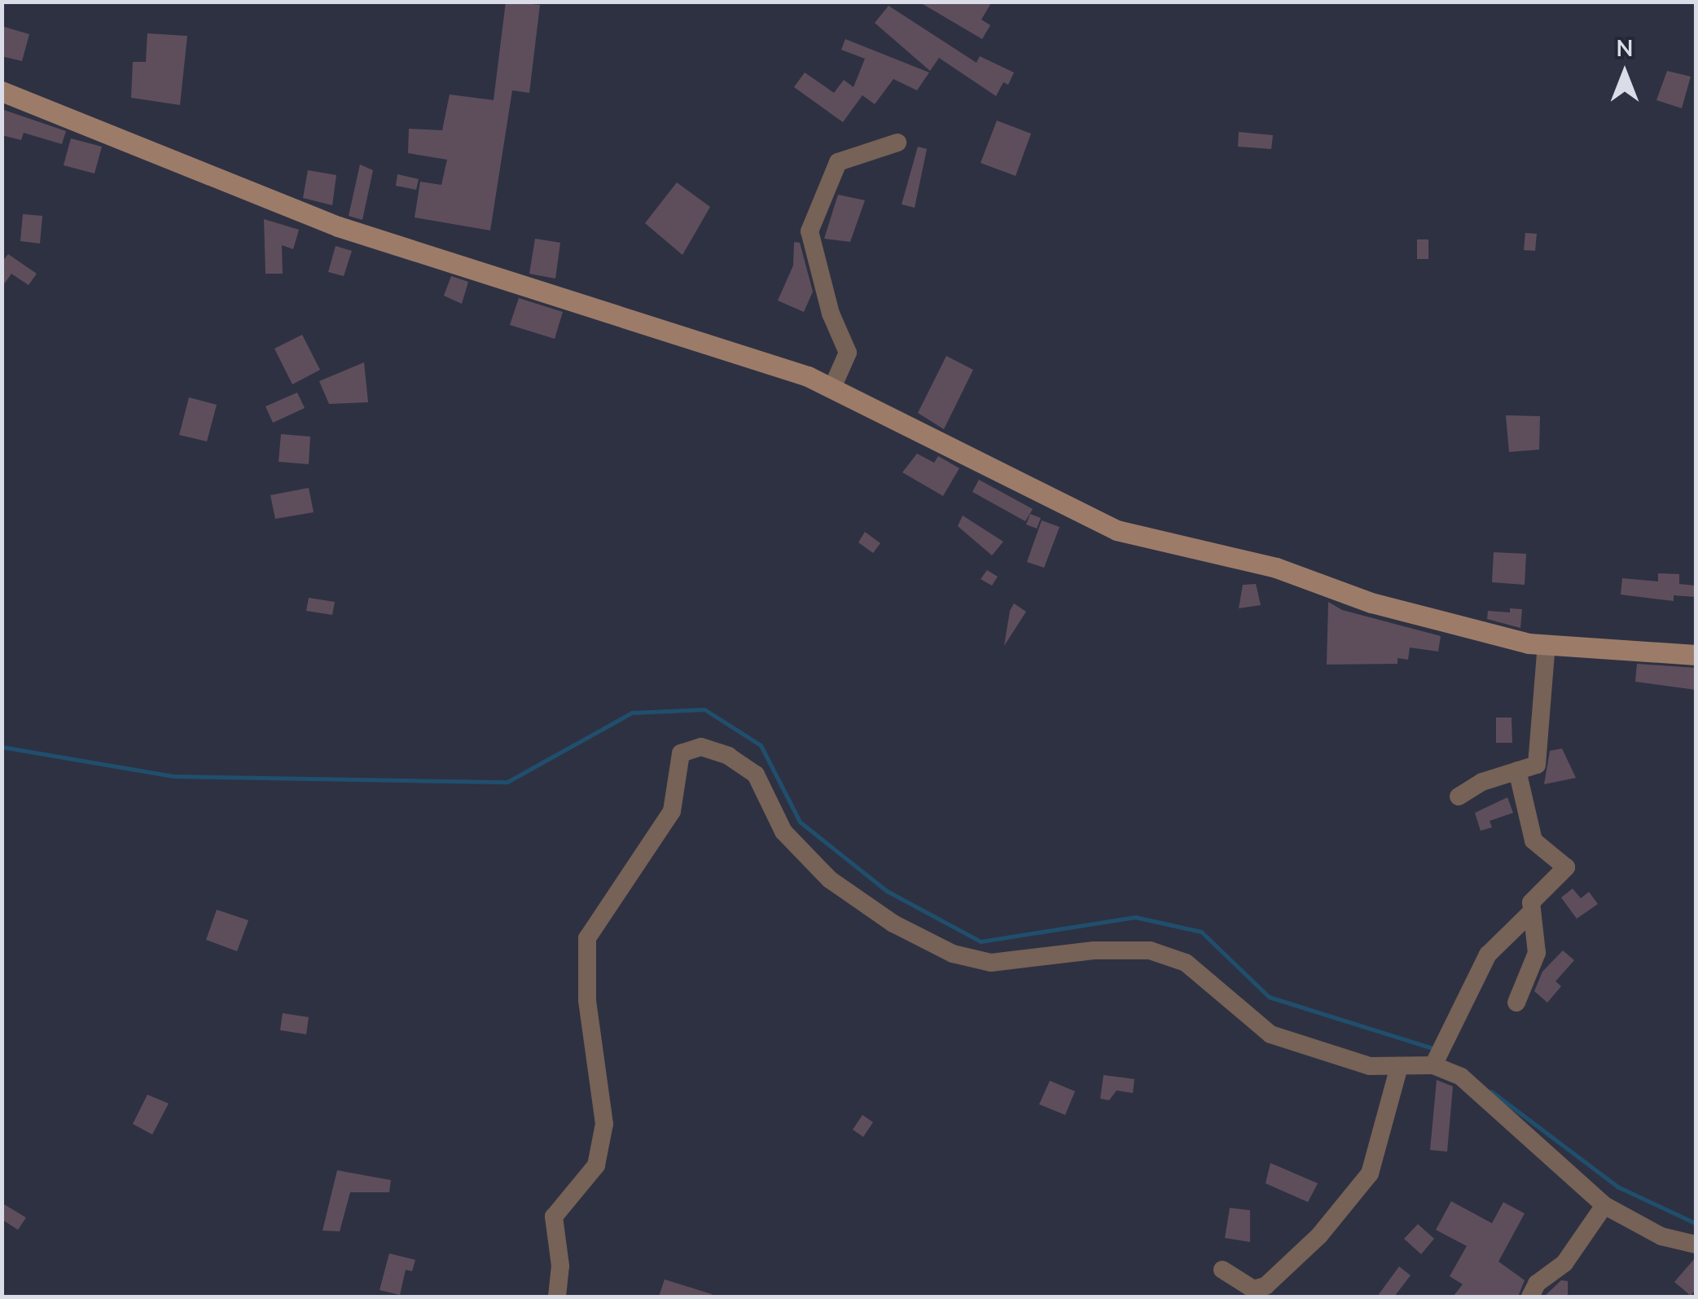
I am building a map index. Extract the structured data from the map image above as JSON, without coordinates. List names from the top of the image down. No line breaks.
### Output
{"north":"top"}
